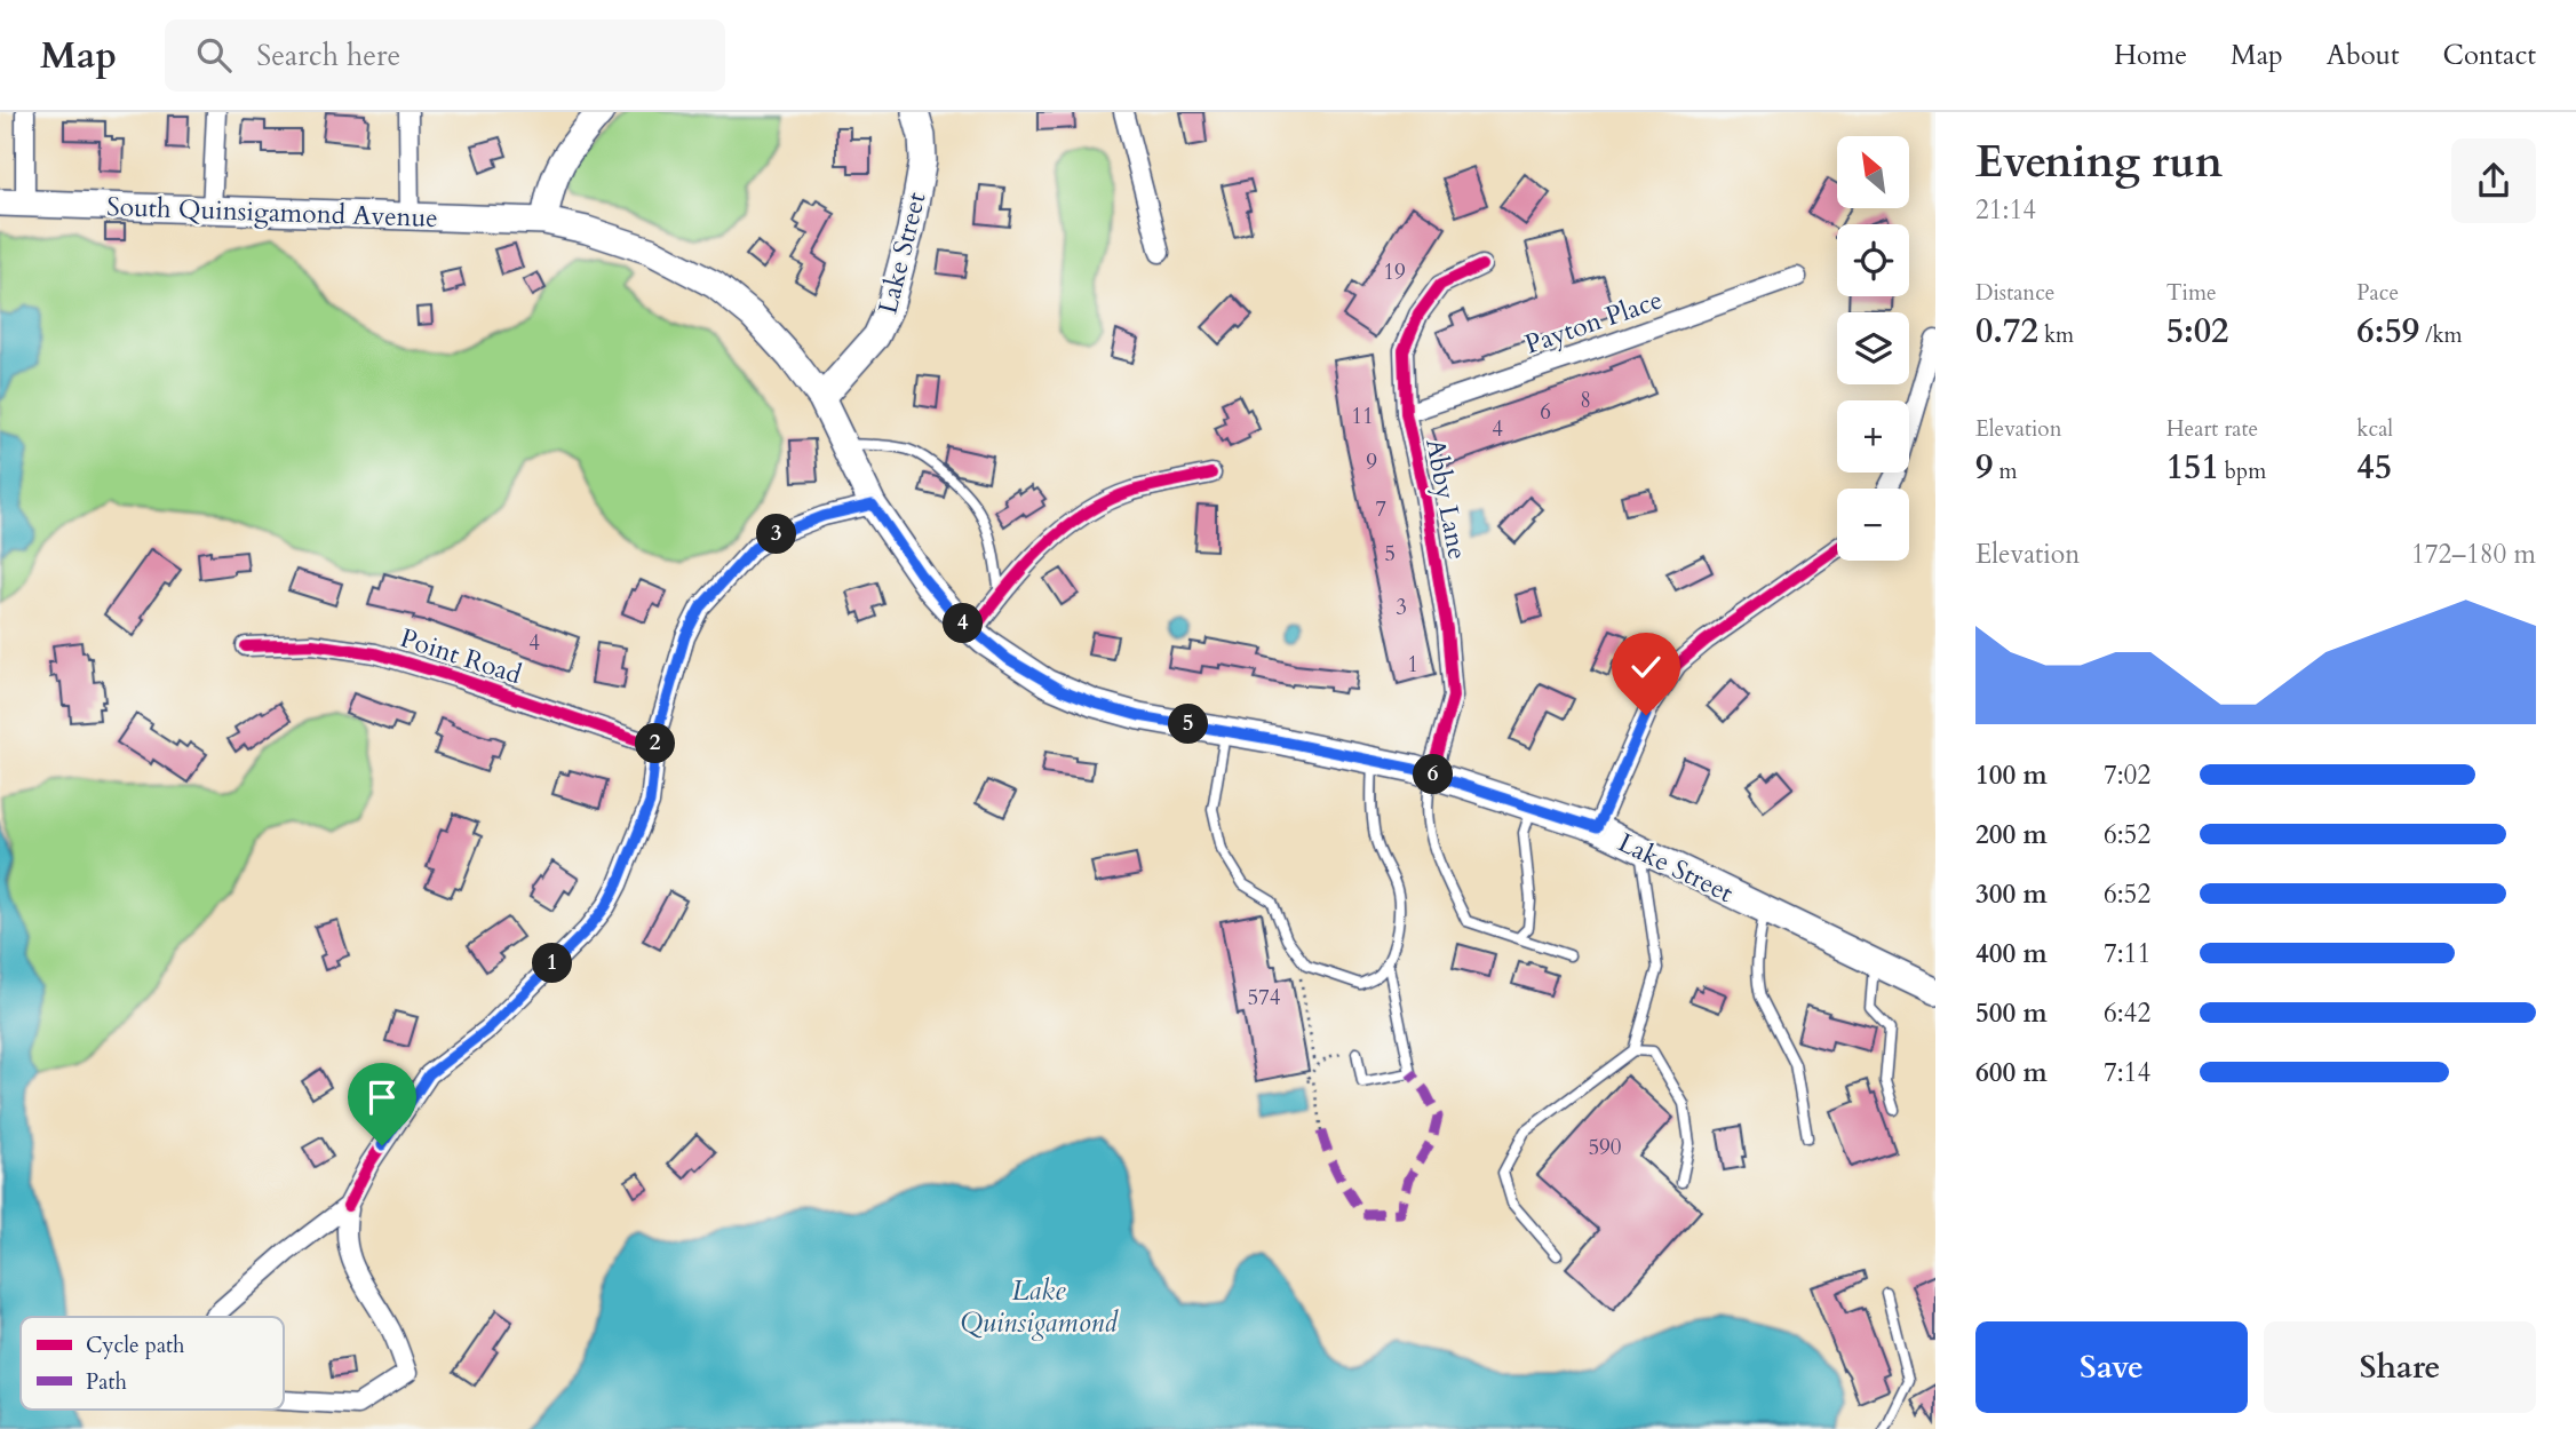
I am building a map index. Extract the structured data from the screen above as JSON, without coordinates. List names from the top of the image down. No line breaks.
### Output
{"streets":{"main road":["South Quinsigamond Avenue","Lake Street"],"street":["Payton Place","Abby Lane","Point Road"]},"crossings":[["South Quinsigamond Avenue","Lake Street"],["Lake Street","Abby Lane"],["Payton Place","Abby Lane"]],"water":["Lake Quinsigamond"],"house_numbers":["19","8","6","11","4","9","7","5","3","4","1","574","590"],"legend":["Cycle path","Path"],"north":"top left","page":{"header":"Map","search":"Search here","nav":["Home","Map","About","Contact"],"heading":["Evening run","21:14"],"map_buttons":["+","−"],"stats":[["Distance","0.72 km"],["Time","5:02"],["Pace","6:59 /km"],["Elevation","9 m"],["Heart rate","151 bpm"],["kcal","45"]],"pins":["3","4","5","2","6","1"],"chart":["Elevation","172–180 m"],"list":[{"name":"100 m","note":"7:02"},{"name":"200 m","note":"6:52"},{"name":"300 m","note":"6:52"},{"name":"400 m","note":"7:11"},{"name":"500 m","note":"6:42"},{"name":"600 m","note":"7:14"}],"buttons":["Save","Share"]}}
